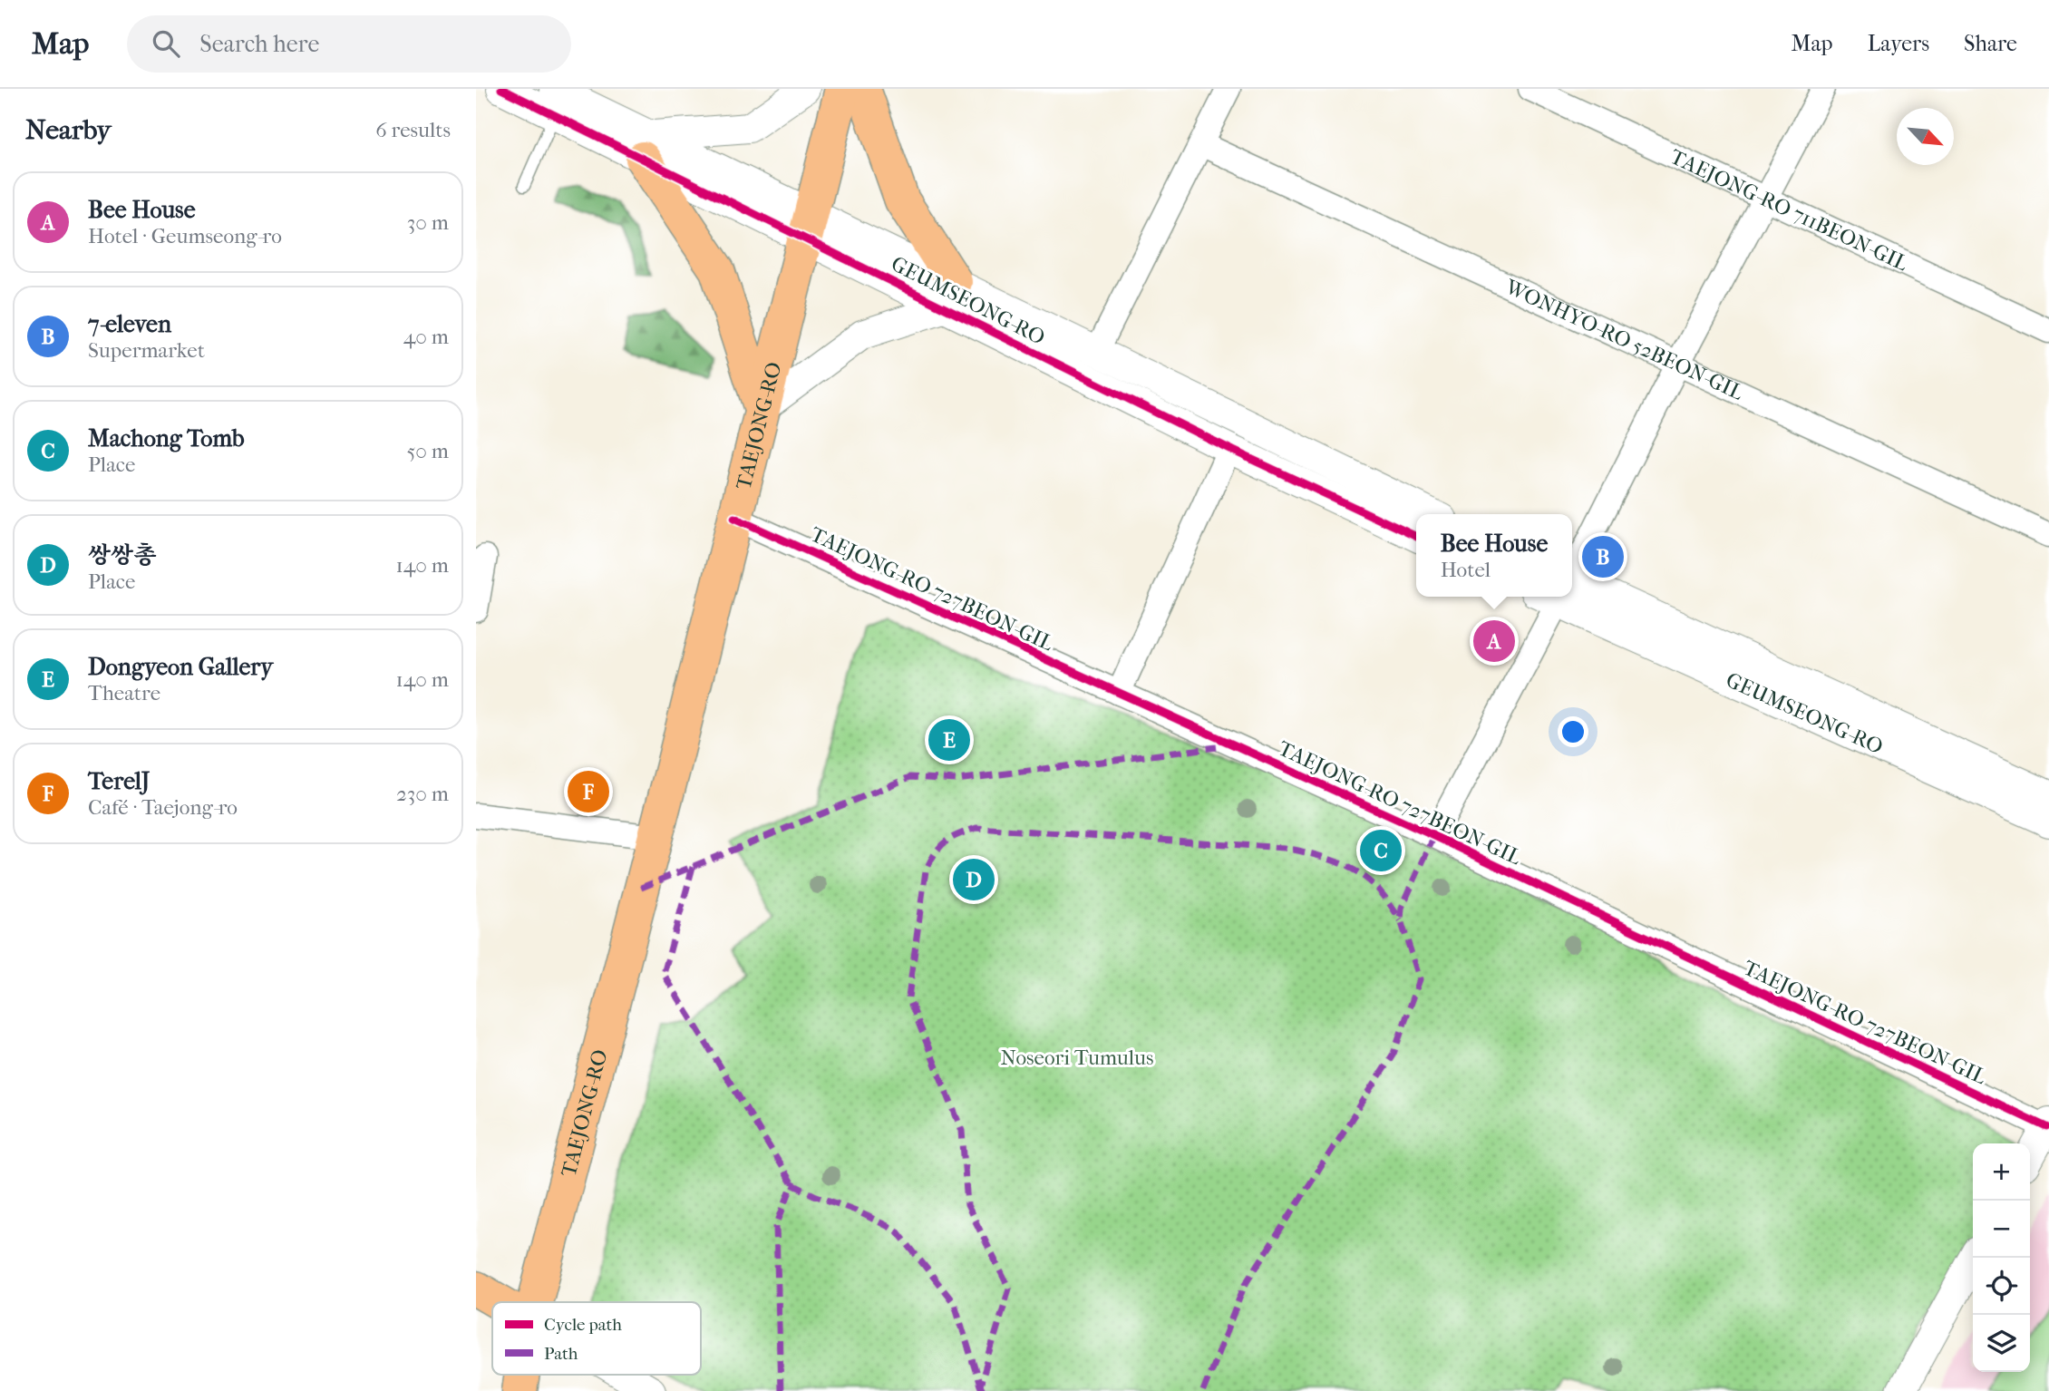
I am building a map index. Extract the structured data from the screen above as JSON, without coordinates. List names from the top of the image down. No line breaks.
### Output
{"streets":{"main road":["TAEJONG-RO"],"street":["TAEJONG-RO 711BEON-GIL","GEUMSEONG-RO","WONHYO-RO 52BEON-GIL","TAEJONG-RO 727BEON-GIL"]},"crossings":[["GEUMSEONG-RO","TAEJONG-RO"],["TAEJONG-RO","TAEJONG-RO 727BEON-GIL"]],"parks":["Noseori Tumulus"],"legend":["Cycle path","Path"],"north":"bottom right","page":{"header":"Map","search":"Search here","nav":["Map","Layers","Share"],"heading":["Nearby","6 results"],"list":[{"mark":"A","name":"Bee House","note":"Hotel · Geumseong-ro","value":"30 m"},{"mark":"B","name":"7-eleven","note":"Supermarket","value":"40 m"},{"mark":"C","name":"Machong Tomb","note":"Place","value":"50 m"},{"mark":"D","name":"쌍쌍총","note":"Place","value":"140 m"},{"mark":"E","name":"Dongyeon Gallery","note":"Theatre","value":"140 m"},{"mark":"F","name":"TerelJ","note":"Café · Taejong-ro","value":"230 m"}],"popup":["Bee House","Hotel"],"pins":["B","A","E","F","C","D"],"map_buttons":["+","−"]}}
